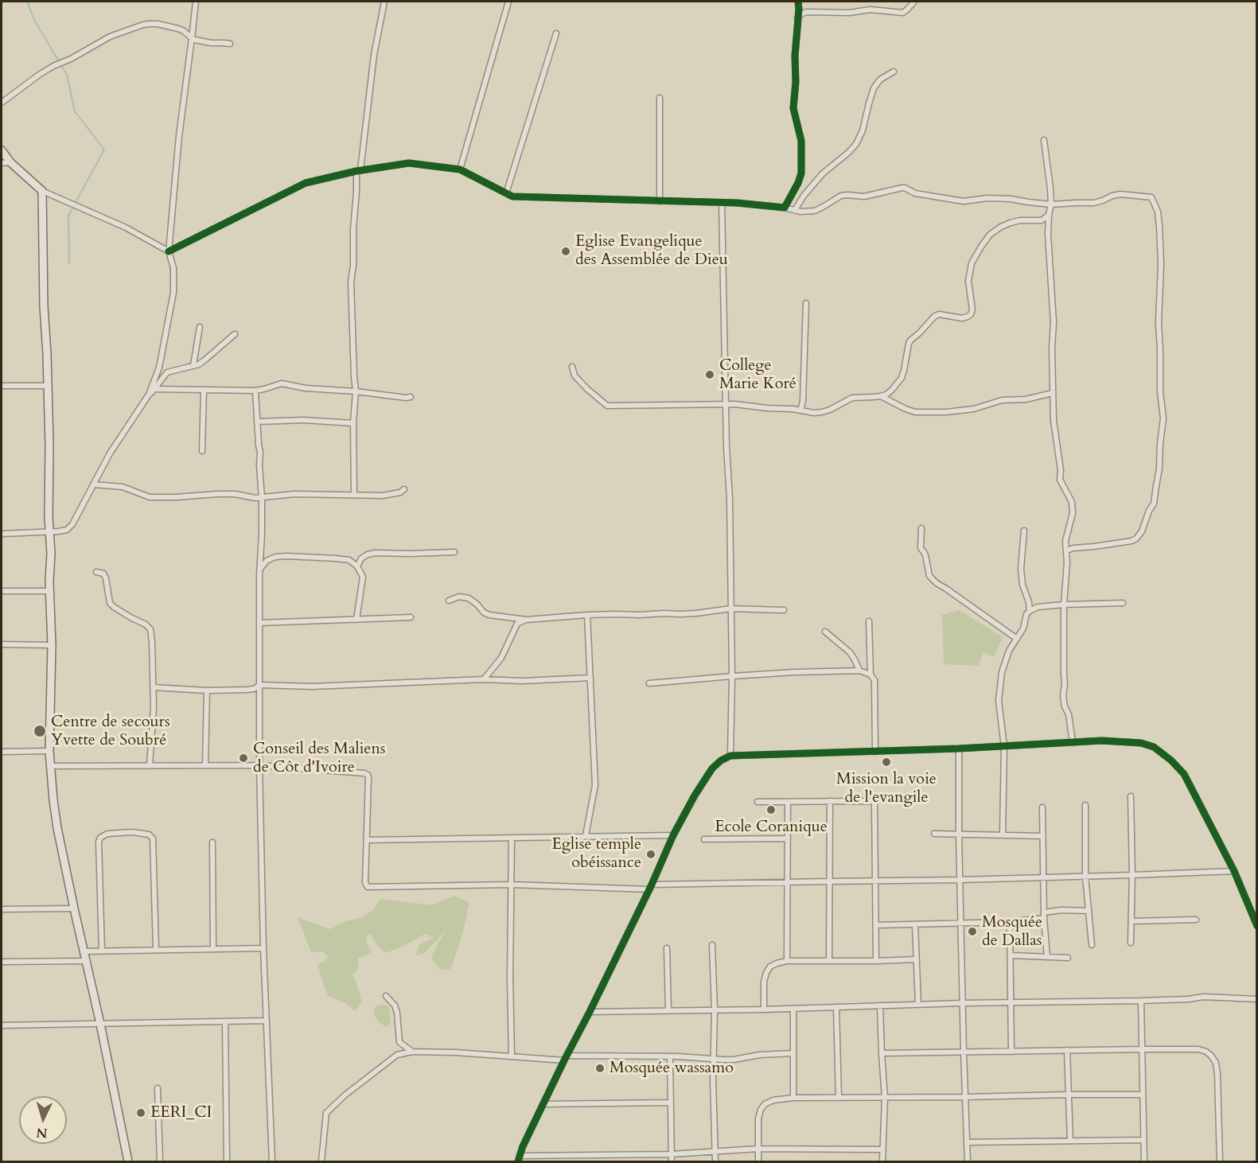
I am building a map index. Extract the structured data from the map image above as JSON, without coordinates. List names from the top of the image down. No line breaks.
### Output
{"places":["Eglise Evangelique des Assemblée de Dieu","College Marie Koré","Centre de secours Yvette de Soubré","Conseil des Maliens de Côt d'Ivoire","Mission la voie de l'evangile","Ecole Coranique","Eglise temple obéissance","Mosquée de Dallas","Mosquée wassamo","EERI_CI"],"north":"bottom"}
